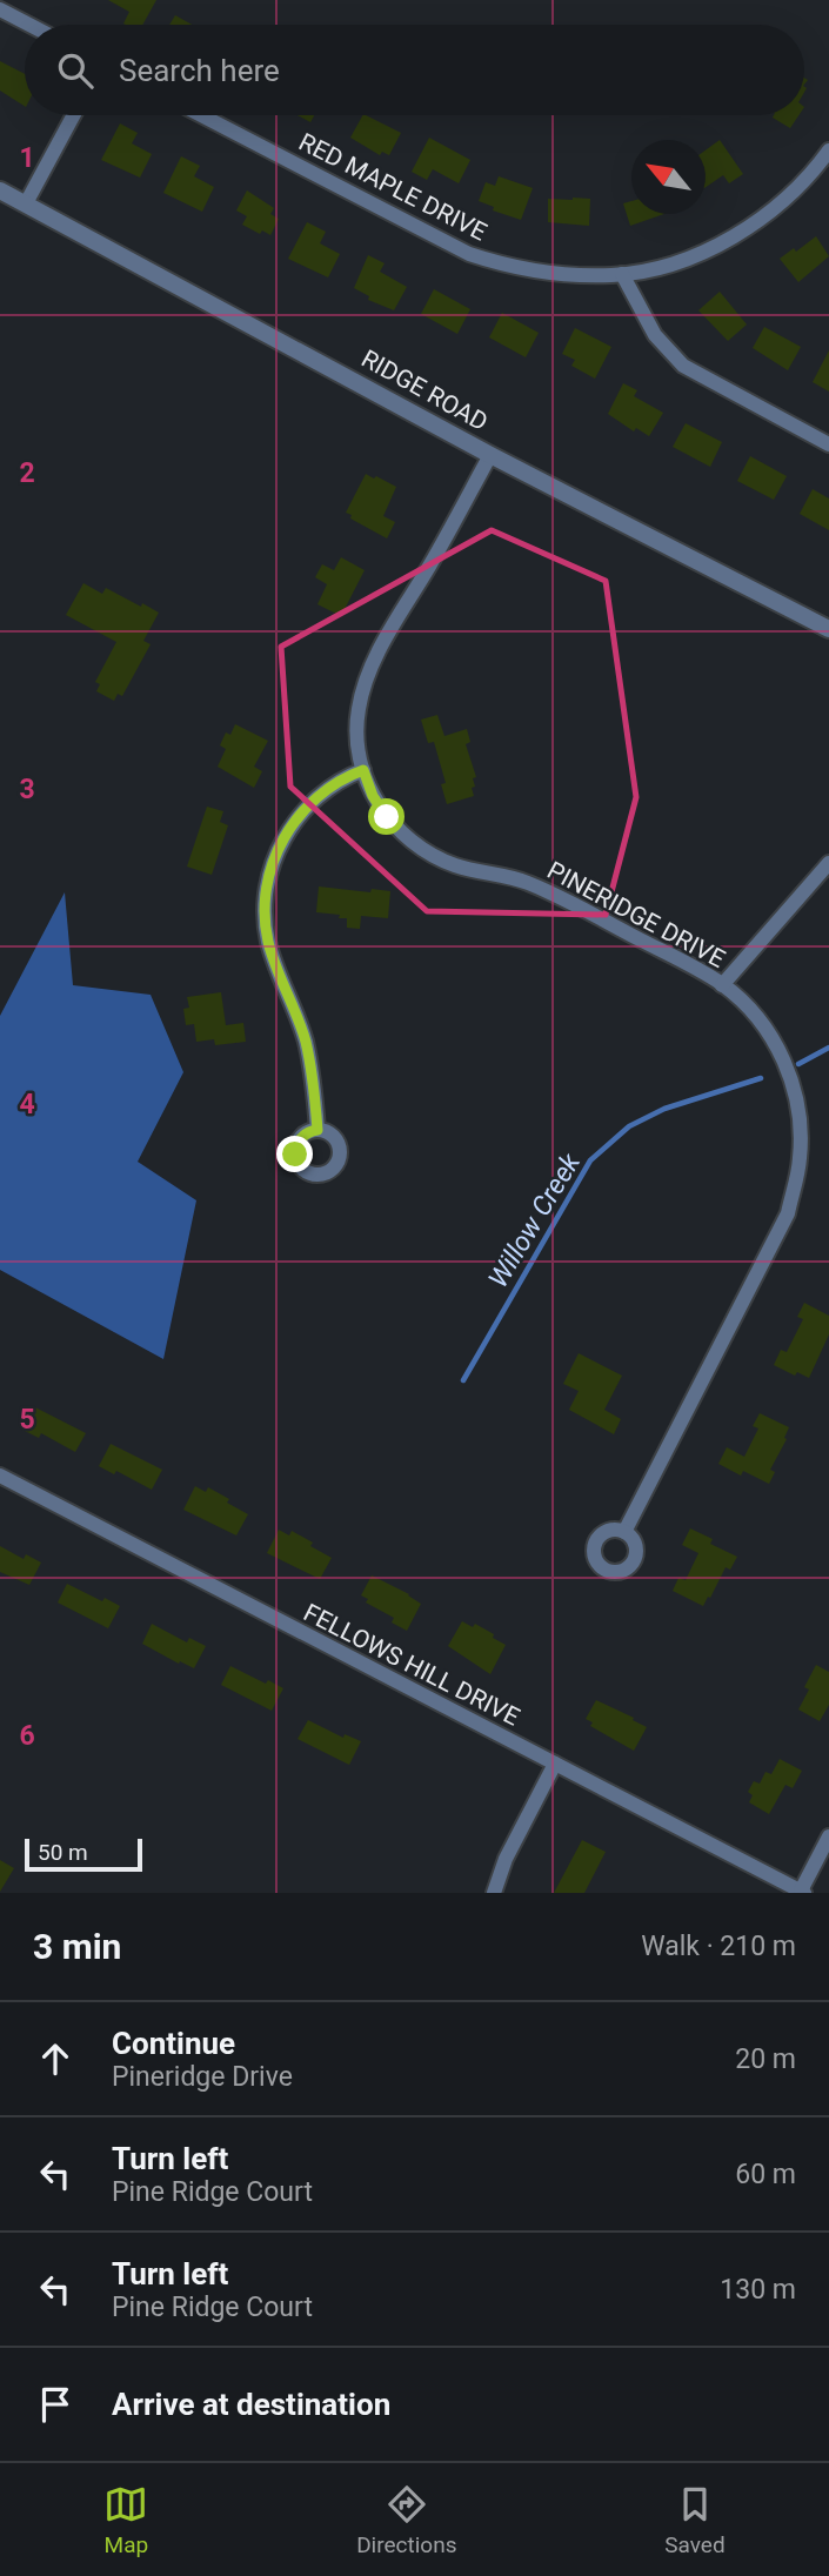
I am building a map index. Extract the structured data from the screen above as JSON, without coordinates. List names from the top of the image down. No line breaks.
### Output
{"streets":{"street":["RED MAPLE DRIVE","RIDGE ROAD","PINERIDGE DRIVE","FELLOWS HILL DRIVE"]},"crossings":[["RIDGE ROAD","PINERIDGE DRIVE"]],"water":["Willow Creek"],"scale_bar":"50 m","north":"top left","page":{"search":"Search here","scale":"50 m","heading":["3 min","Walk · 210 m"],"list":[["Continue","Pineridge Drive","20 m"],["Turn left","Pine Ridge Court","60 m"],["Turn left","Pine Ridge Court","130 m"],"Arrive at destination"],"nav":["Map","Directions","Saved"]},"grid":{"rows":["1","2","3","4","5","6"]}}
